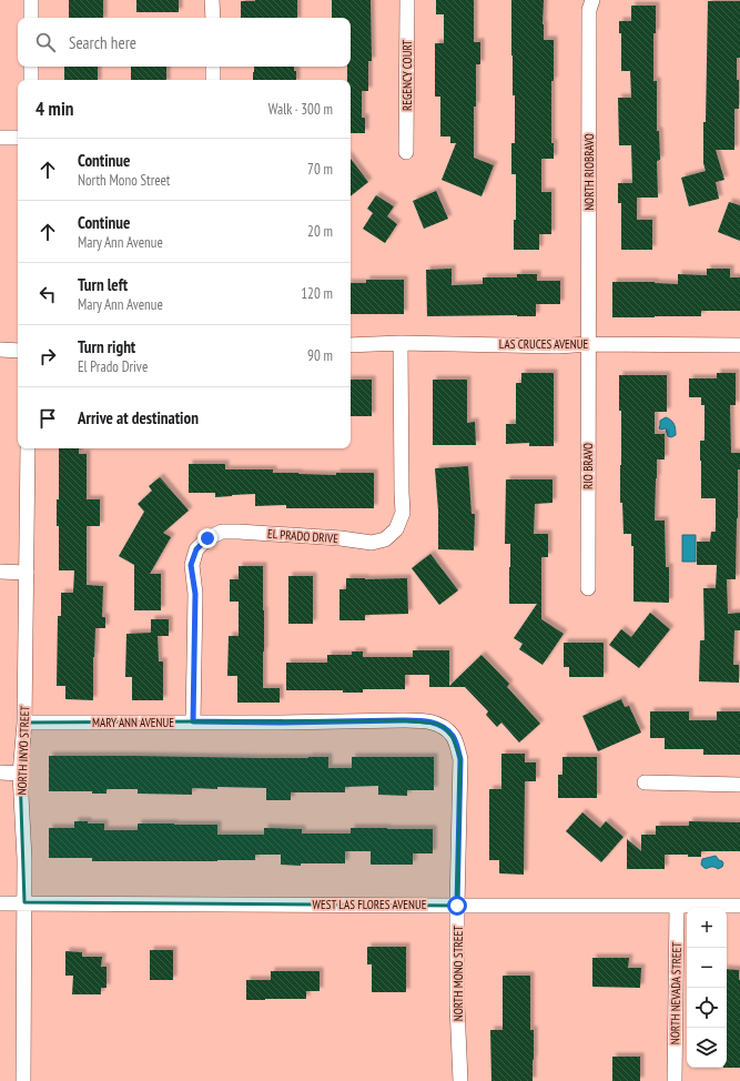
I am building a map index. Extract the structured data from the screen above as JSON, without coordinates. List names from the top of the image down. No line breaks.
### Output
{"streets":{"street":["REGENCY COURT","NORTH RIOBRAVO","LAS CRUCES AVENUE","RIO BRAVO","EL PRADO DRIVE","MARY ANN AVENUE","NORTH INYO STREET","WEST LAS FLORES AVENUE","NORTH MONO STREET","NORTH NEVADA STREET"]},"crossings":[["NORTH RIOBRAVO","LAS CRUCES AVENUE"],["NORTH RIOBRAVO","RIO BRAVO"],["LAS CRUCES AVENUE","RIO BRAVO"],["LAS CRUCES AVENUE","EL PRADO DRIVE"],["EL PRADO DRIVE","MARY ANN AVENUE"],["MARY ANN AVENUE","NORTH INYO STREET"],["MARY ANN AVENUE","NORTH MONO STREET"],["NORTH INYO STREET","WEST LAS FLORES AVENUE"],["WEST LAS FLORES AVENUE","NORTH MONO STREET"],["WEST LAS FLORES AVENUE","NORTH NEVADA STREET"]],"page":{"search":"Search here","heading":["4 min","Walk · 300 m"],"list":[["Continue","North Mono Street","70 m"],["Continue","Mary Ann Avenue","20 m"],["Turn left","Mary Ann Avenue","120 m"],["Turn right","El Prado Drive","90 m"],"Arrive at destination"],"map_buttons":["+","−"]}}
